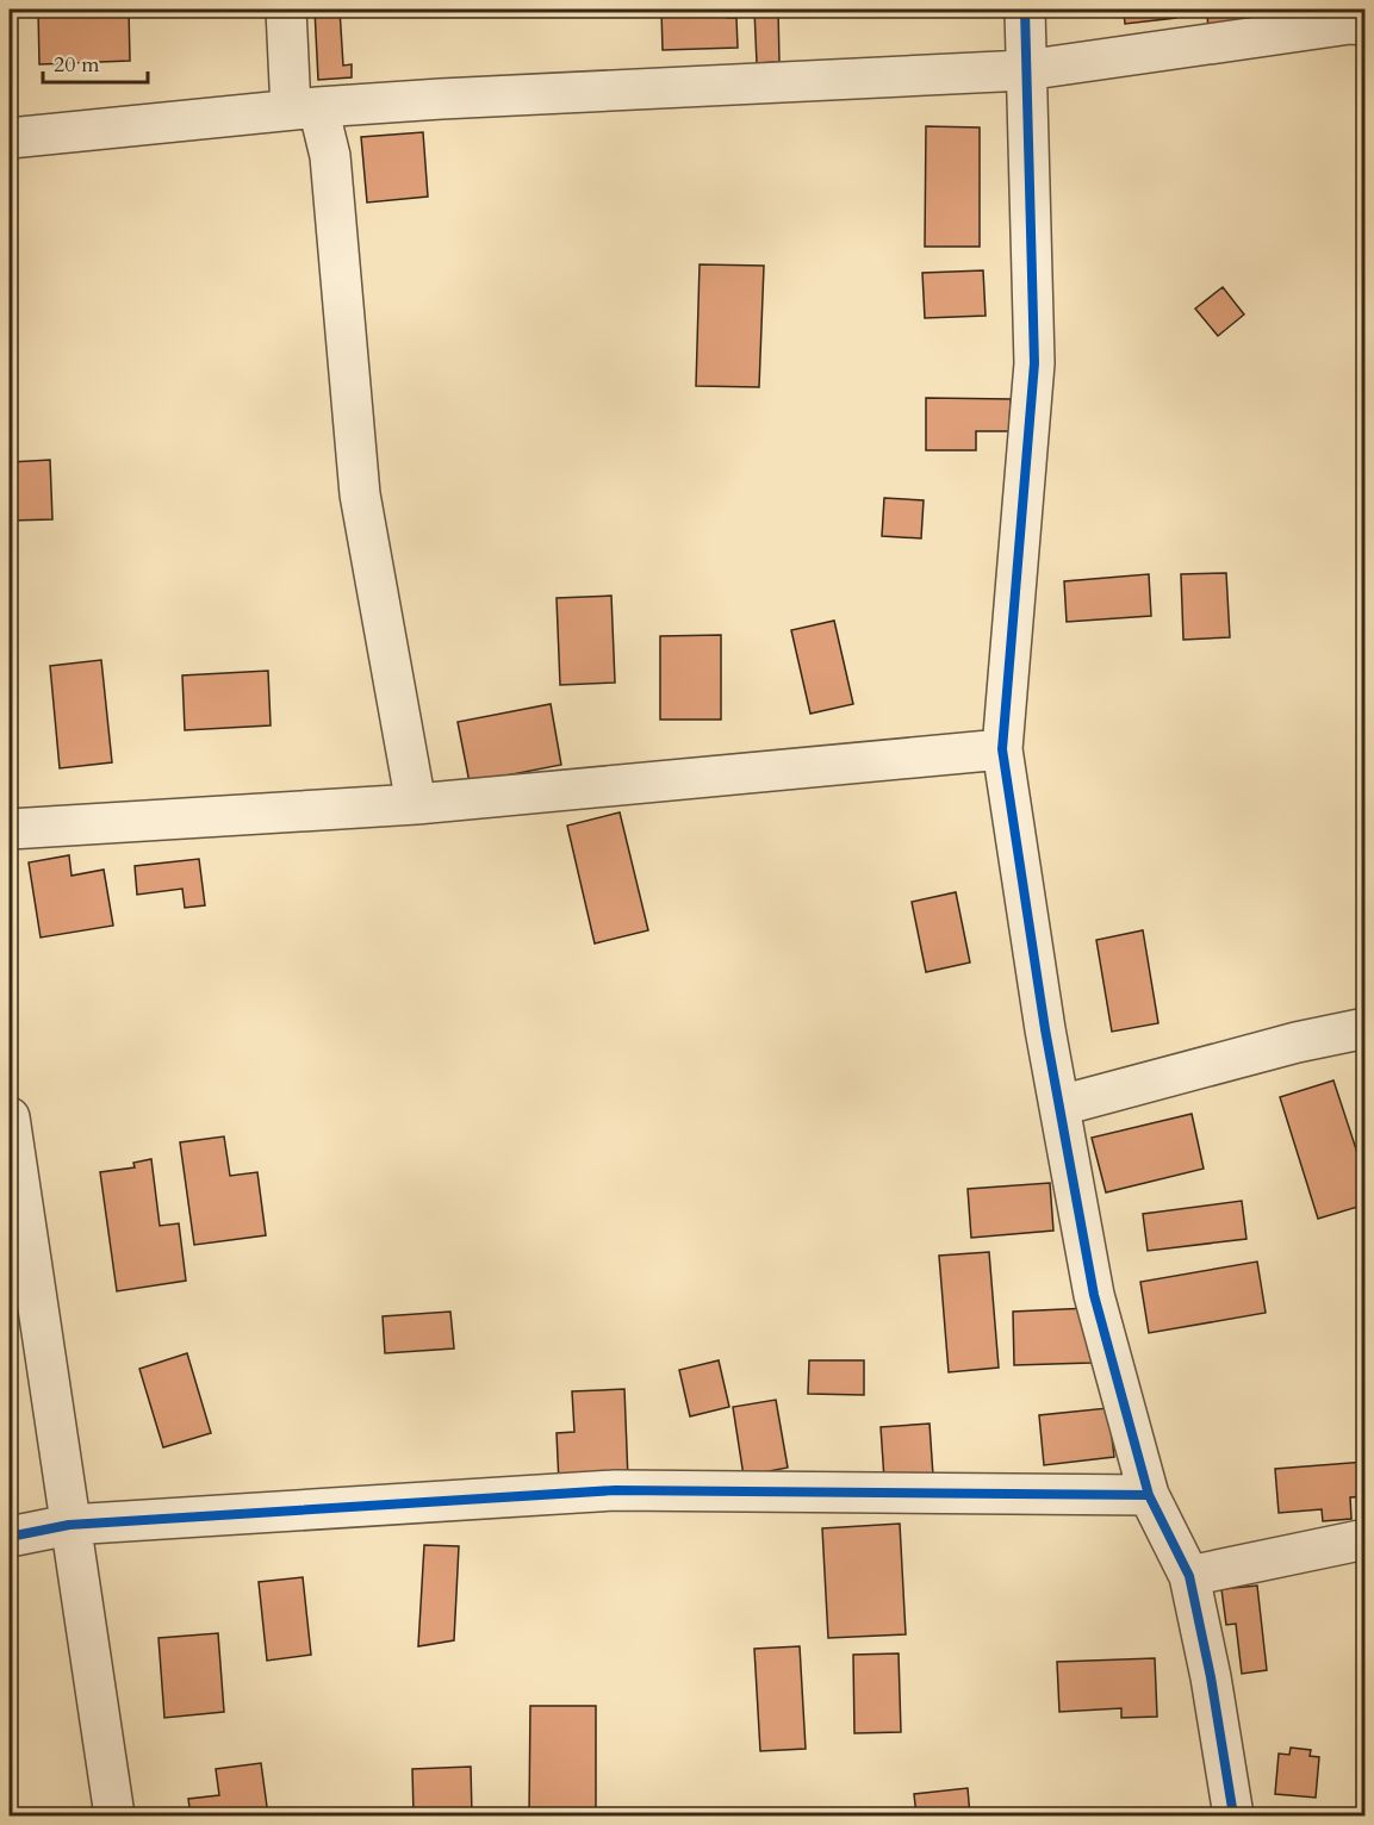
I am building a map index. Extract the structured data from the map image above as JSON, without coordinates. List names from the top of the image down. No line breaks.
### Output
{"scale_bar":"20 m"}
